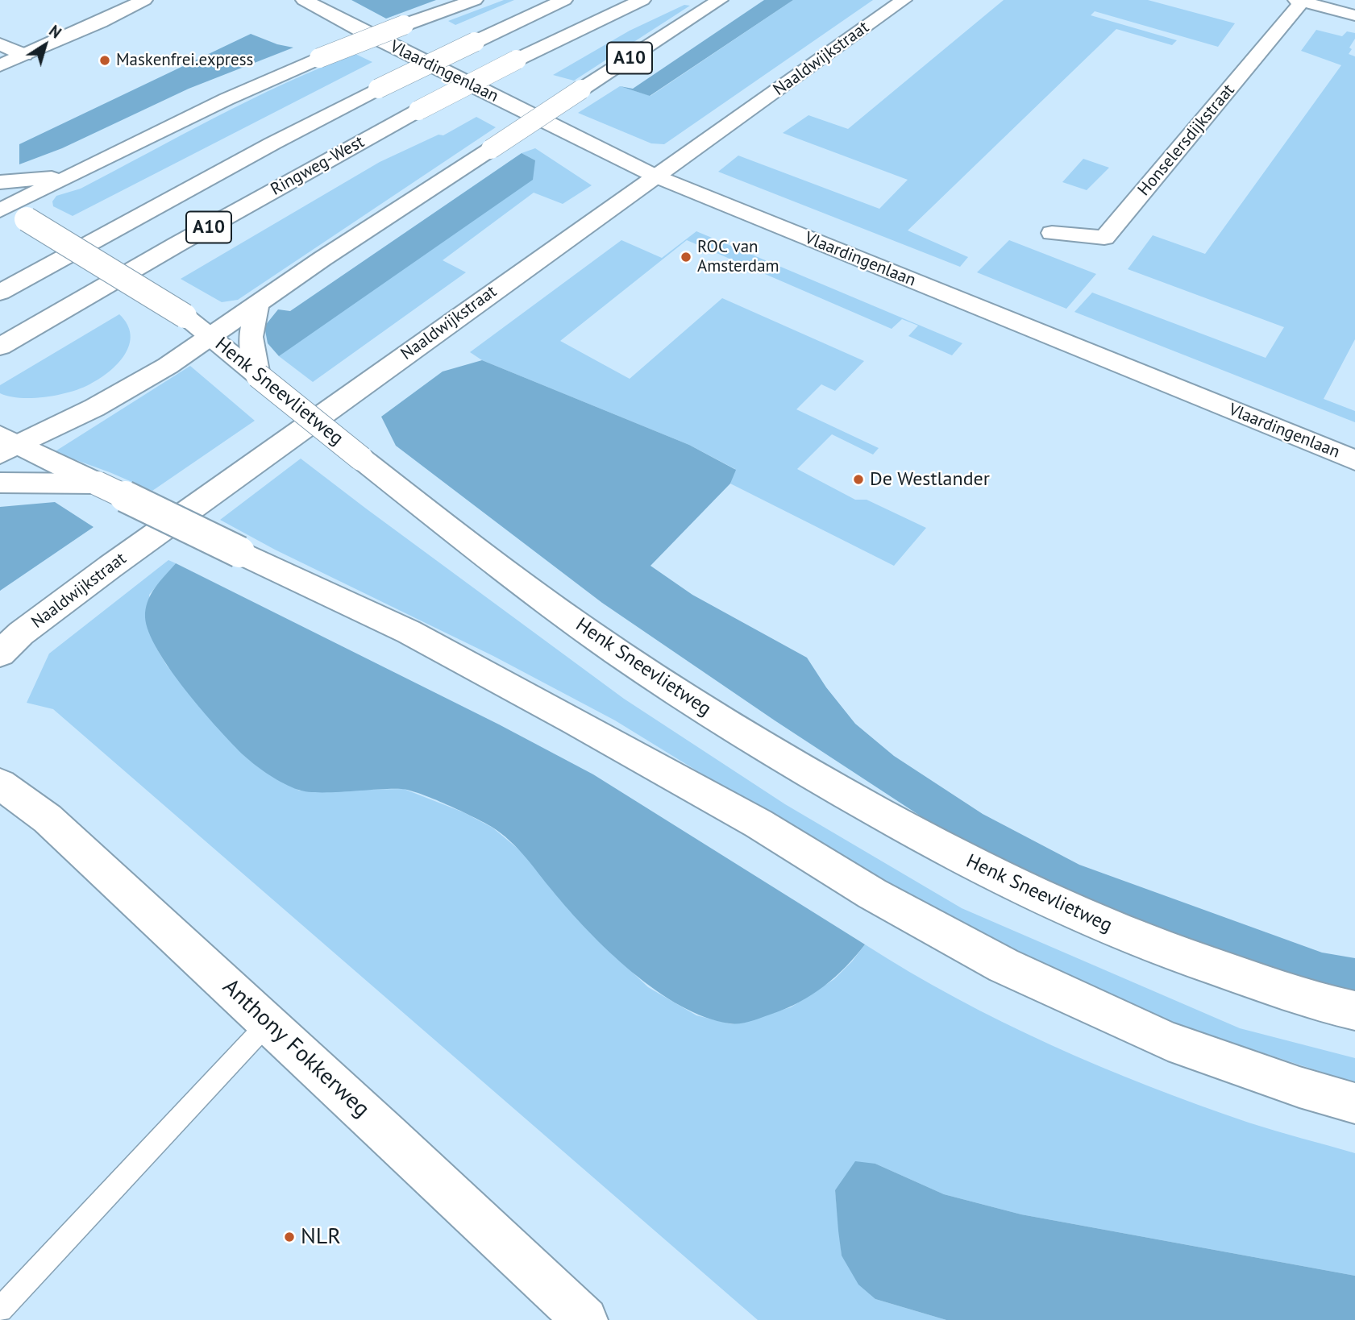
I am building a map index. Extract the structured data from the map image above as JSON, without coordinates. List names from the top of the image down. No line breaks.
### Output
{"streets":{"main road":["A10","Naaldwijkstraat","Vlaardingenlaan","Honselersdijkstraat","Ringweg-West","Henk Sneevlietweg","Anthony Fokkerweg"]},"crossings":[["A10","Henk Sneevlietweg"],["Naaldwijkstraat","Vlaardingenlaan"]],"places":["Maskenfrei.express","ROC van Amsterdam","De Westlander","NLR"],"north":"top right"}
